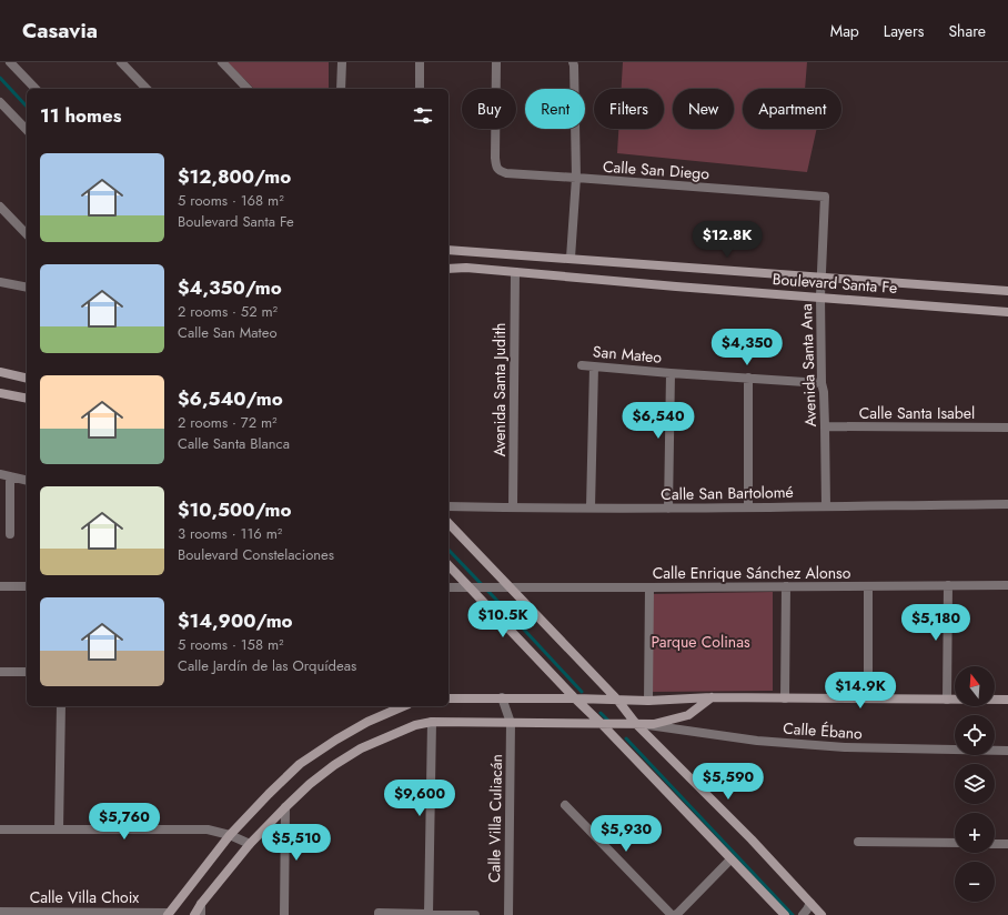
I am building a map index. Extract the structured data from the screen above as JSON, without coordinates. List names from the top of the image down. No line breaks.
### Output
{"streets":{"street":["Calle San Diego","Boulevard Santa Fe","San Mateo","Avenida Santa Ana","Avenida Santa Judith","Calle Santa Isabel","Calle San Bartolomé","Calle Enrique Sánchez Alonso","Calle Ébano","Calle Villa Culiacán","Calle Villa Choix"]},"crossings":[["Calle San Diego","Avenida Santa Ana"],["Boulevard Santa Fe","Avenida Santa Ana"],["Boulevard Santa Fe","Avenida Santa Judith"],["San Mateo","Avenida Santa Ana"],["Avenida Santa Ana","Calle Santa Isabel"],["Avenida Santa Ana","Calle San Bartolomé"],["Avenida Santa Judith","Calle San Bartolomé"]],"parks":["Parque Colinas"],"north":"top","page":{"header":"Casavia","nav":["Map","Layers","Share"],"chip":["Buy","Rent","Filters","New","Apartment"],"heading":"11 homes","list":[{"name":"$12,800/mo","note":"5 rooms · 168 m² · Boulevard Santa Fe"},{"name":"$4,350/mo","note":"2 rooms · 52 m² · Calle San Mateo"},{"name":"$6,540/mo","note":"2 rooms · 72 m² · Calle Santa Blanca"},{"name":"$10,500/mo","note":"3 rooms · 116 m² · Boulevard Constelaciones"},{"name":"$14,900/mo","note":"5 rooms · 158 m² · Calle Jardín de las Orquídeas"}],"price":["$12.8K","$4,350","$6,540","$10.5K","$5,180","$14.9K","$5,590","$9,600","$5,760","$5,930","$5,510"],"map_buttons":["+","−"]}}
